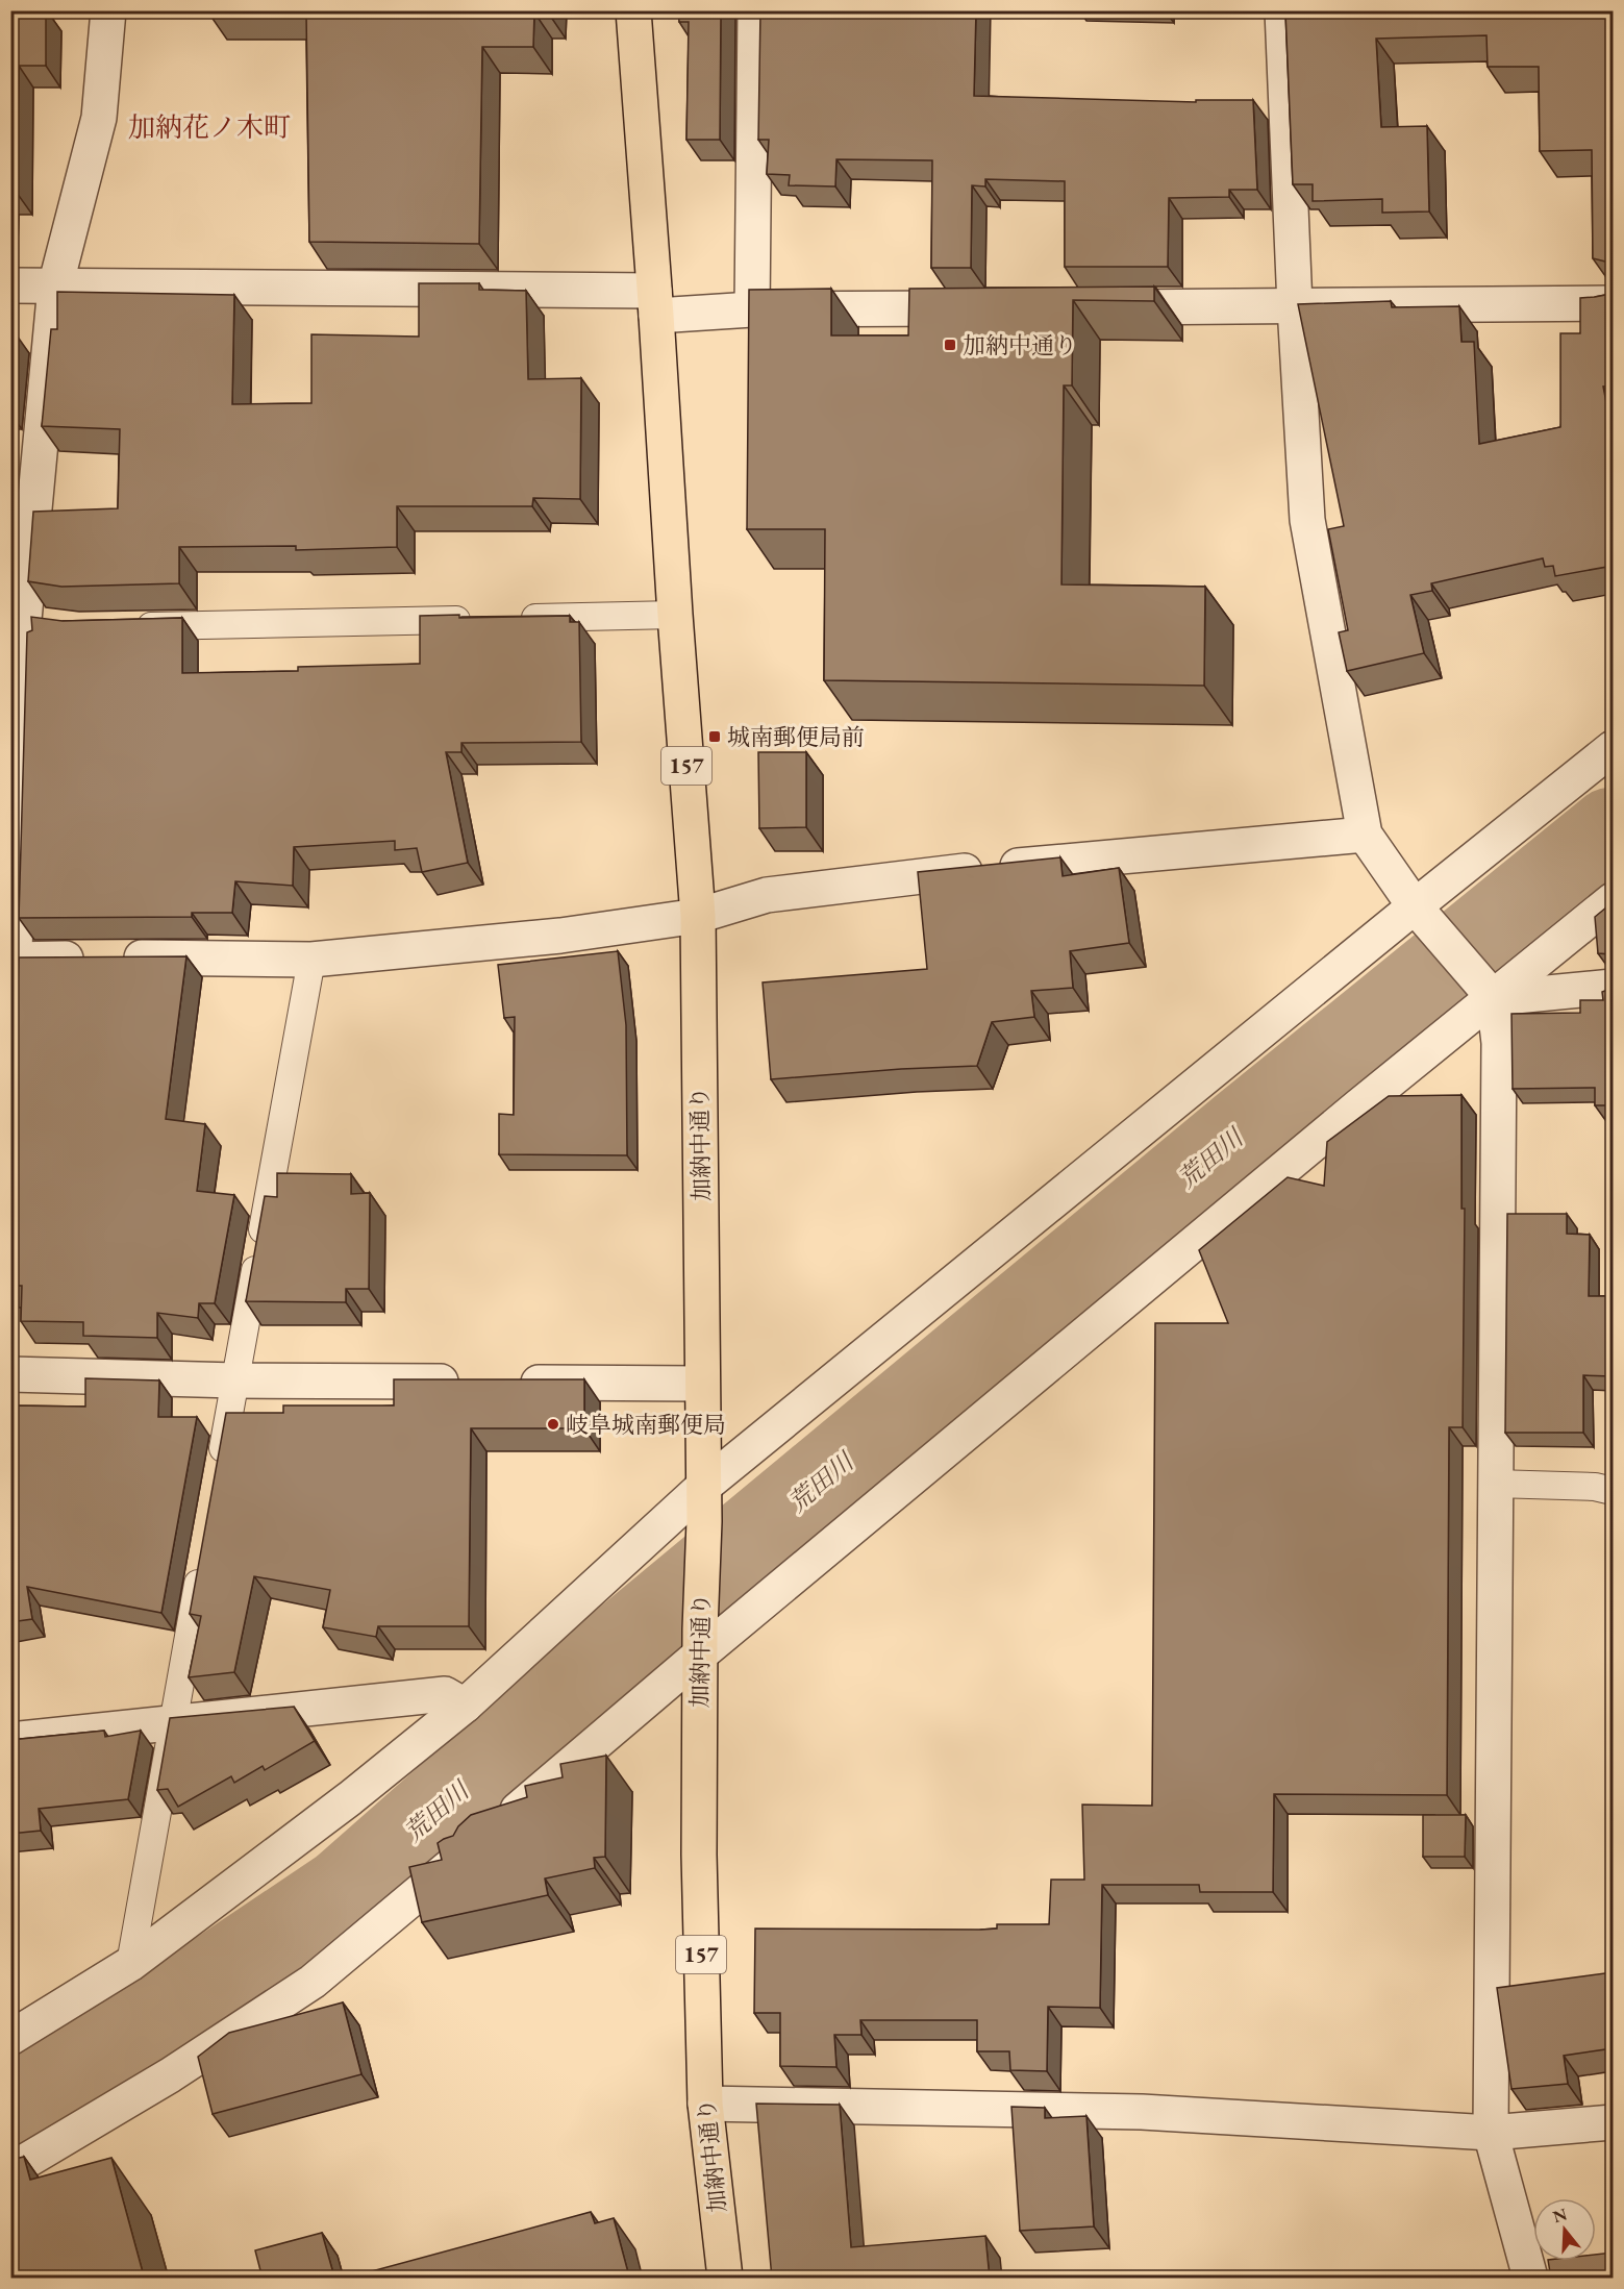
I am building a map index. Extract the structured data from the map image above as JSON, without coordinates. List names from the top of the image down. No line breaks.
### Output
{"streets":{"highway":["157","加納中通り"]},"districts":["加納花ノ木町"],"water":["荒田川"],"places":{"transit":["加納中通り","城南郵便局前"],"other":["岐阜城南郵便局"]},"north":"top"}
